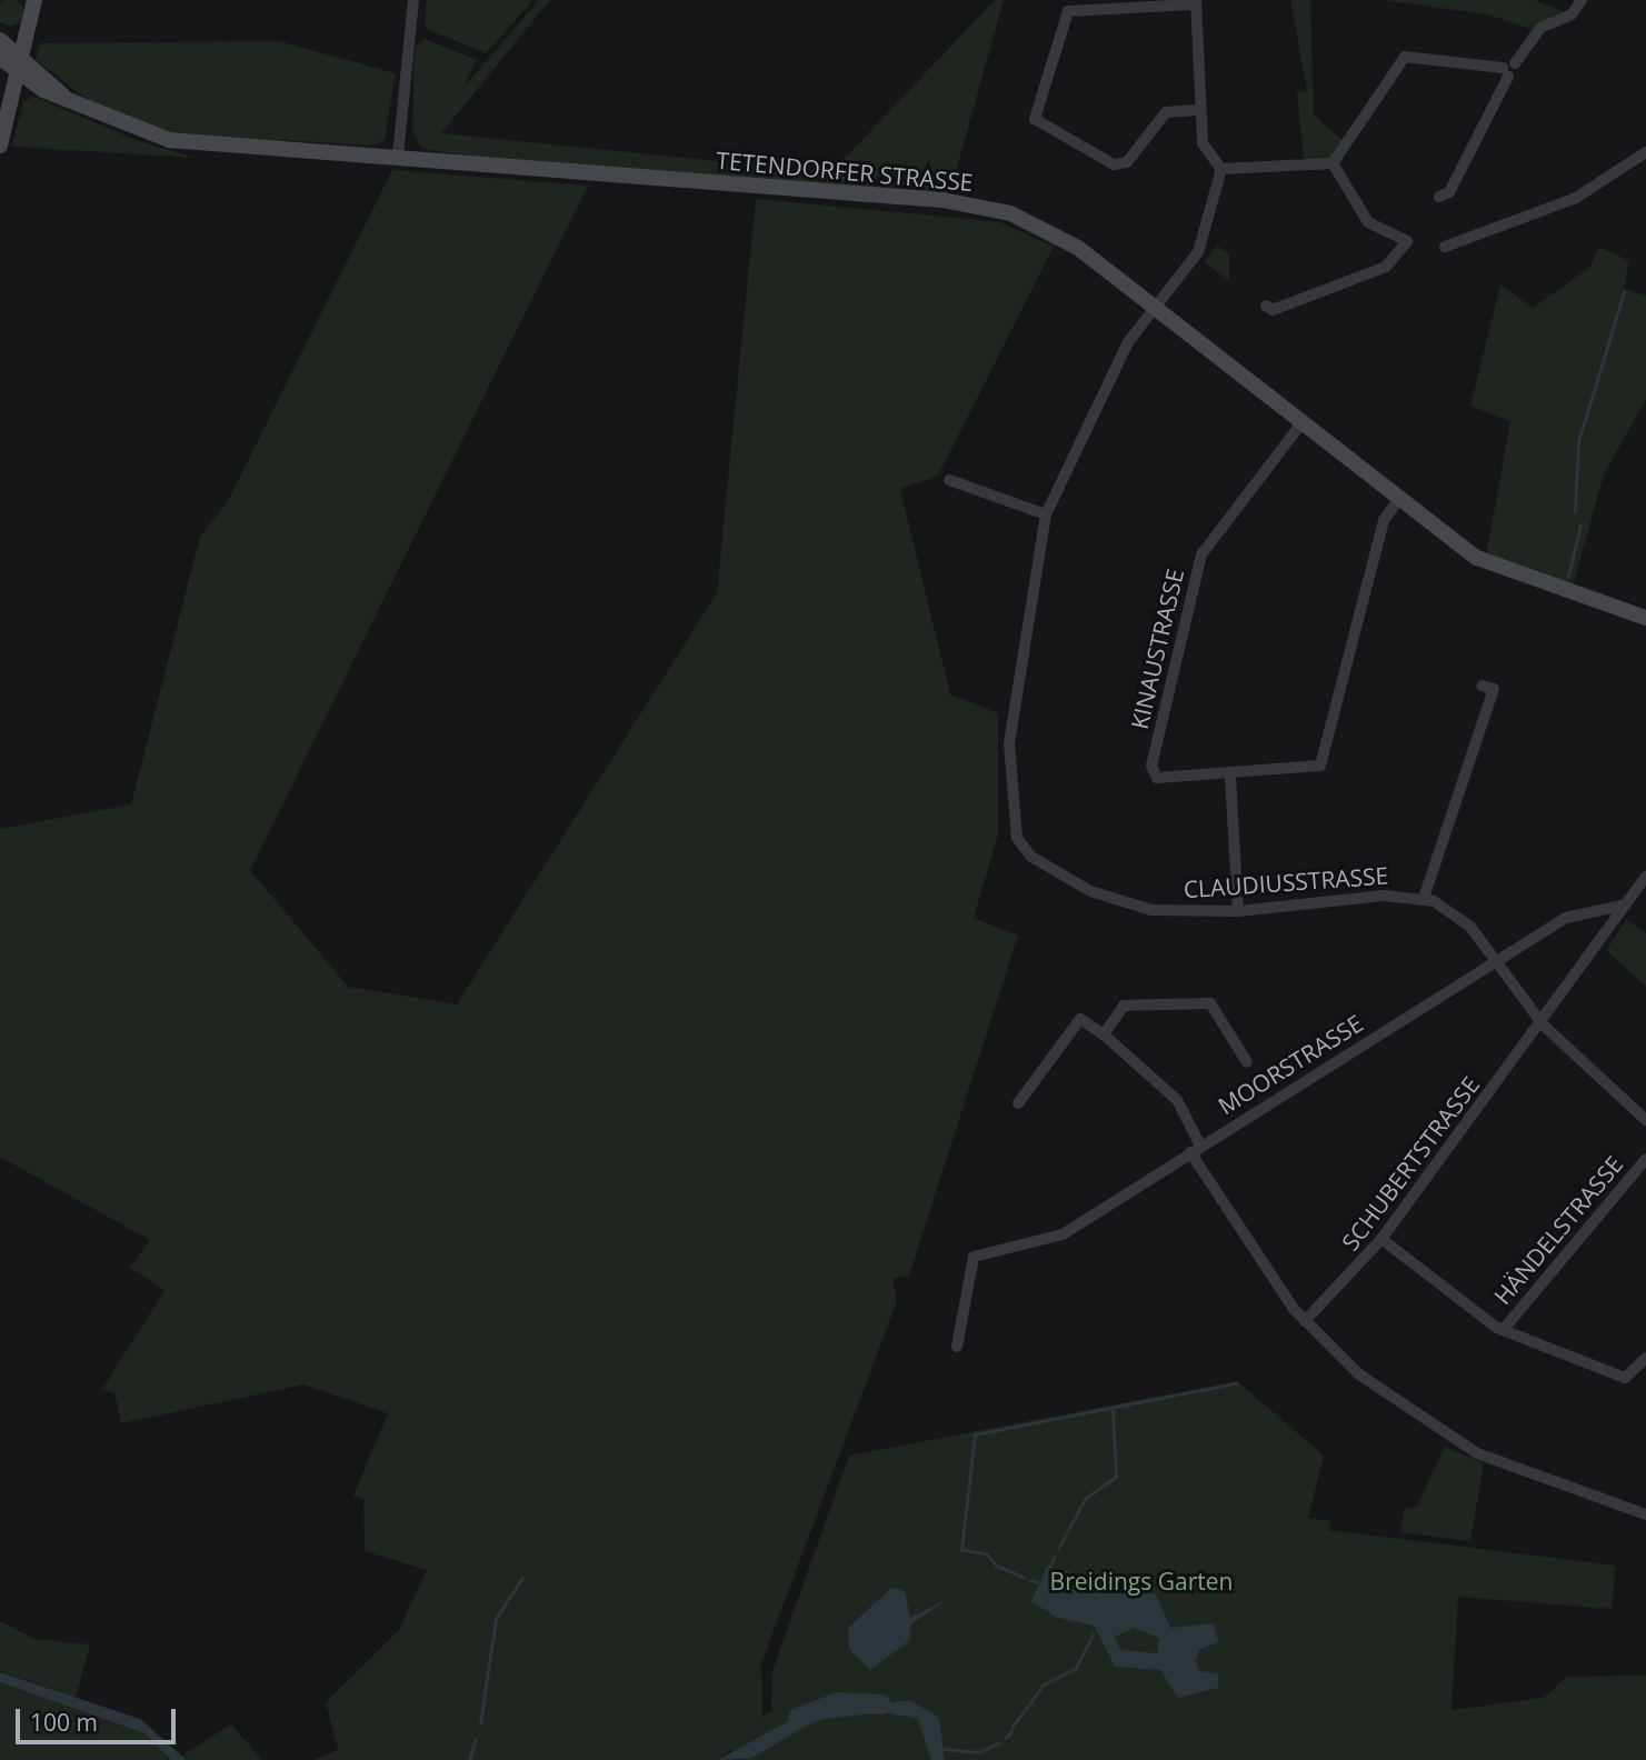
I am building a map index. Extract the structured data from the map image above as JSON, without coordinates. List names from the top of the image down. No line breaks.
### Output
{"streets":{"street":["TETENDORFER STRASSE","KINAUSTRASSE","CLAUDIUSSTRASSE","MOORSTRASSE","SCHUBERTSTRASSE","HÄNDELSTRASSE"]},"crossings":[["TETENDORFER STRASSE","KINAUSTRASSE"],["TETENDORFER STRASSE","CLAUDIUSSTRASSE"],["CLAUDIUSSTRASSE","MOORSTRASSE"],["CLAUDIUSSTRASSE","SCHUBERTSTRASSE"],["MOORSTRASSE","SCHUBERTSTRASSE"]],"parks":["Breidings Garten"],"scale_bar":"100 m"}
